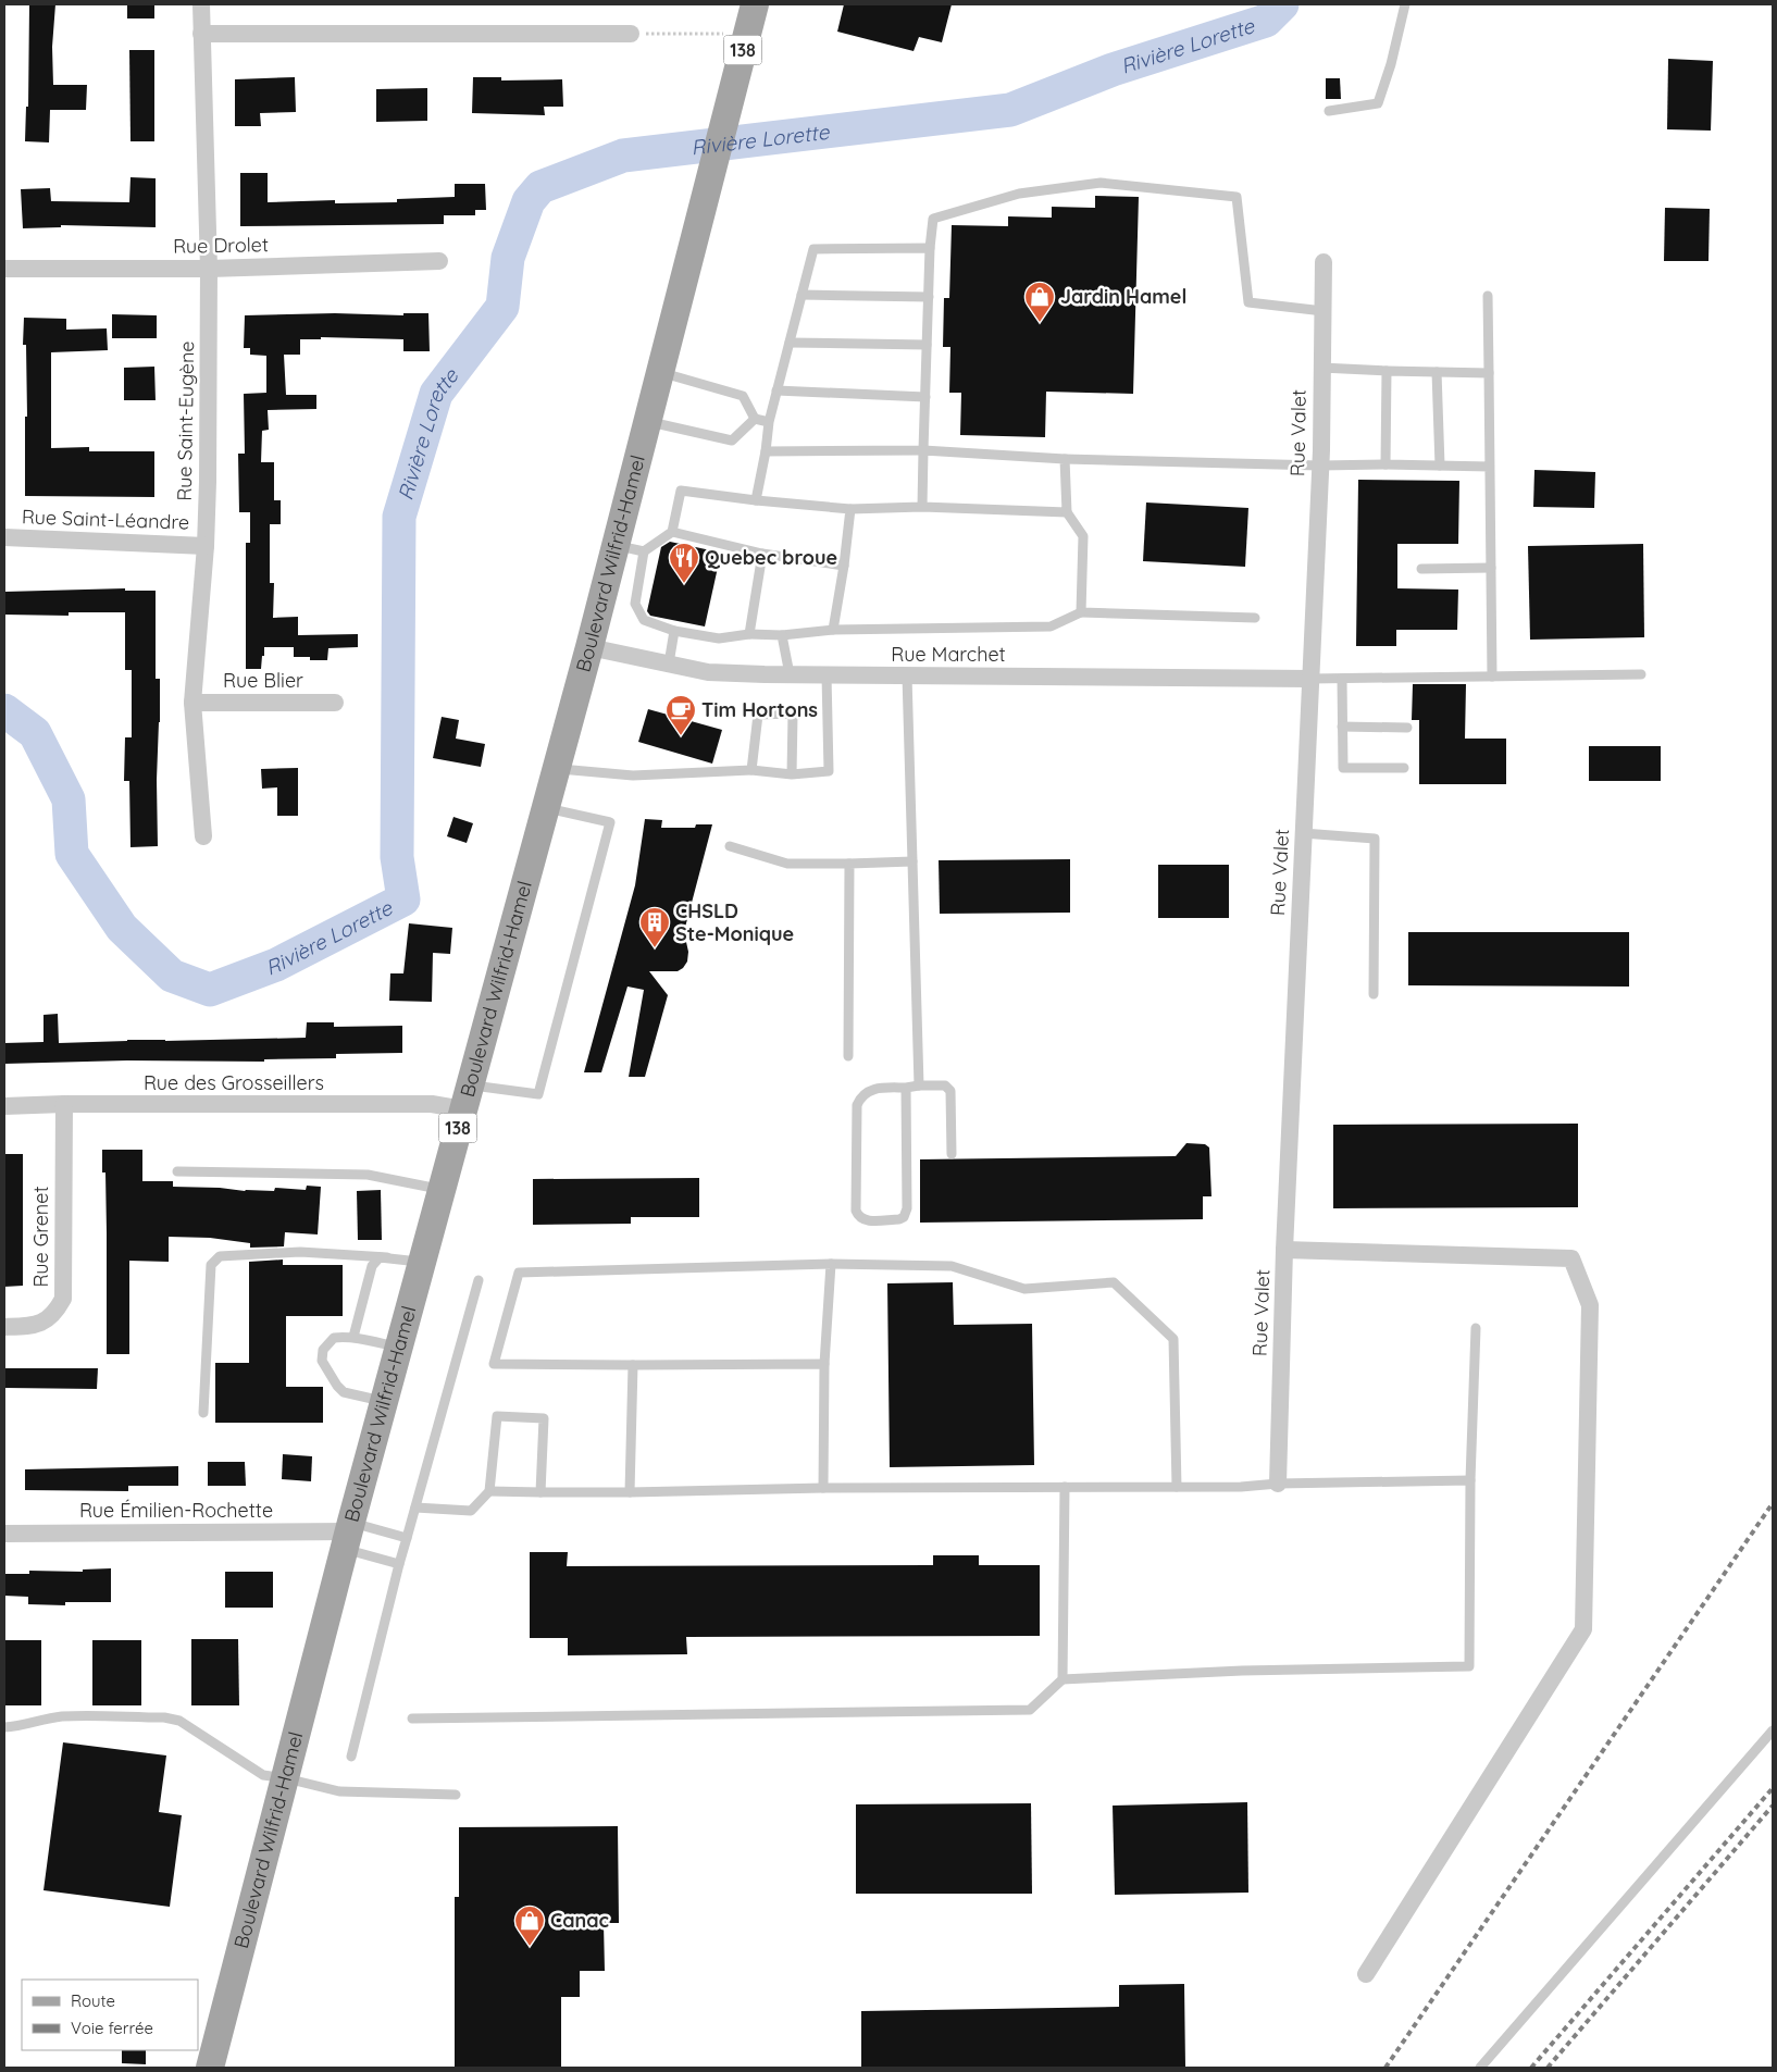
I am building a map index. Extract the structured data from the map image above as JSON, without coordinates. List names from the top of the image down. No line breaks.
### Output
{"streets":{"main road":["138","Boulevard Wilfrid-Hamel"],"street":["Rue Drolet","Rue Saint-Eugène","Rue Valet","Rue Saint-Léandre","Rue Marchet","Rue Blier","Rue des Grosseillers","Rue Grenet","Rue Émilien-Rochette"]},"crossings":[["Rue Drolet","Rue Saint-Eugène"],["Rue Saint-Eugène","Rue Saint-Léandre"],["Rue Saint-Eugène","Rue Blier"],["Rue Valet","Rue Marchet"],["Boulevard Wilfrid-Hamel","Rue Marchet"],["Boulevard Wilfrid-Hamel","Rue des Grosseillers"],["Boulevard Wilfrid-Hamel","Rue Émilien-Rochette"],["Rue des Grosseillers","Rue Grenet"]],"water":["Rivière Lorette"],"places":{"shop":["Jardin Hamel","Canac"],"restaurant":["Quebec broue"],"cafe":["Tim Hortons"],"building":["CHSLD Ste-Monique"]},"legend":["Route","Voie ferrée"]}
